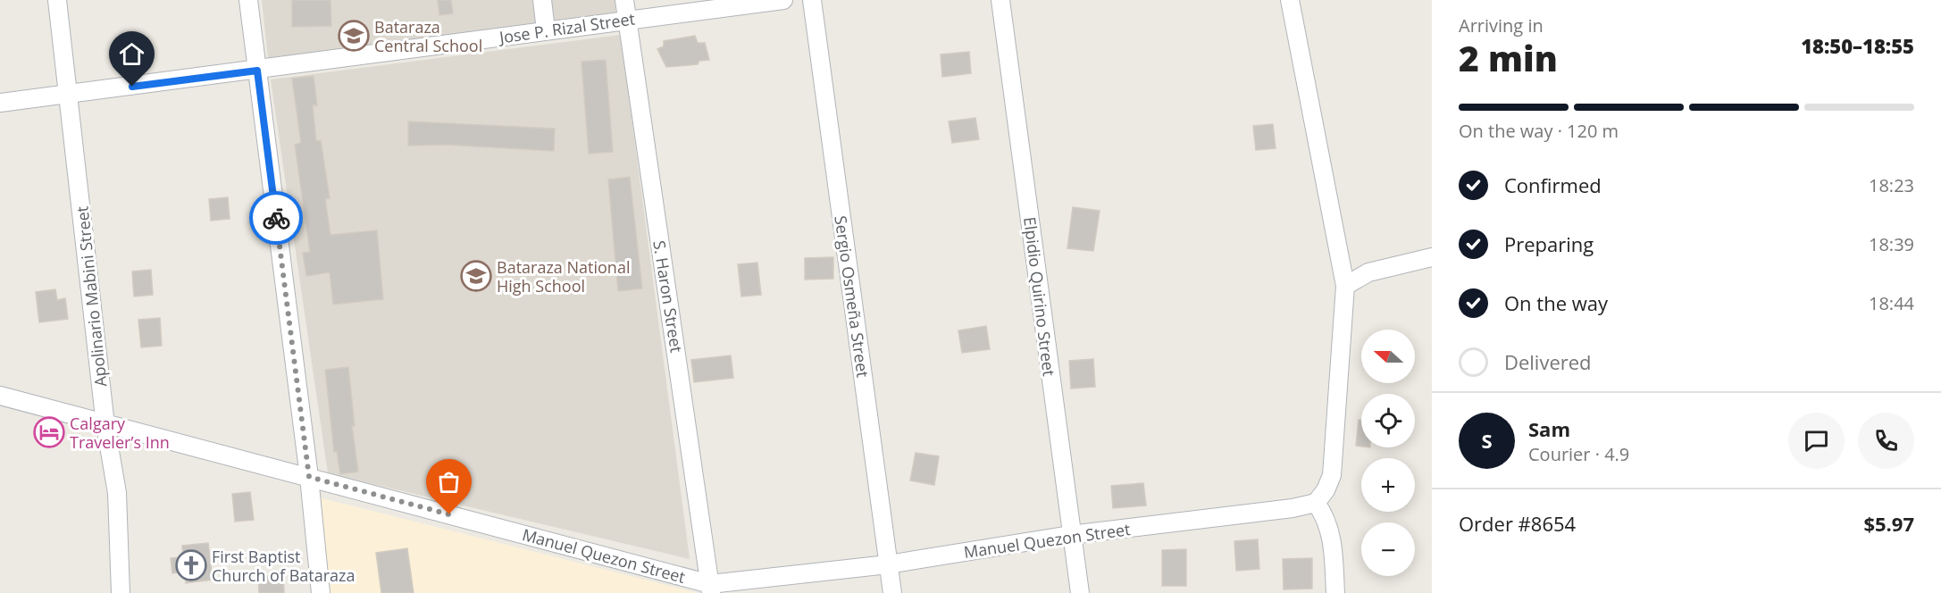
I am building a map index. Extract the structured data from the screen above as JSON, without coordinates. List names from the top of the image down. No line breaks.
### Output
{"streets":{"street":["Jose P. Rizal Street","Apolinario Mabini Street","S. Haron Street","Sergio Osmeña Street","Elpidio Quirino Street","Manuel Quezon Street"]},"crossings":[["Jose P. Rizal Street","Apolinario Mabini Street"],["Jose P. Rizal Street","S. Haron Street"],["Apolinario Mabini Street","Manuel Quezon Street"],["S. Haron Street","Manuel Quezon Street"],["Sergio Osmeña Street","Manuel Quezon Street"],["Elpidio Quirino Street","Manuel Quezon Street"]],"places":{"school or university":["Bataraza Central School","Bataraza National High School"],"hotel":["Calgary Traveler’s Inn"],"church":["First Baptist Church of Bataraza"]},"north":"left","page":{"heading":["2 min","Arriving in","18:50–18:55"],"panel":["Sam","Courier · 4.9","Order #8654","$5.97"],"bar":"On the way · 120 m","list":[["Confirmed","18:23"],["Preparing","18:39"],["On the way","18:44"],"Delivered"],"map_buttons":["+","−"],"round":"S"}}
